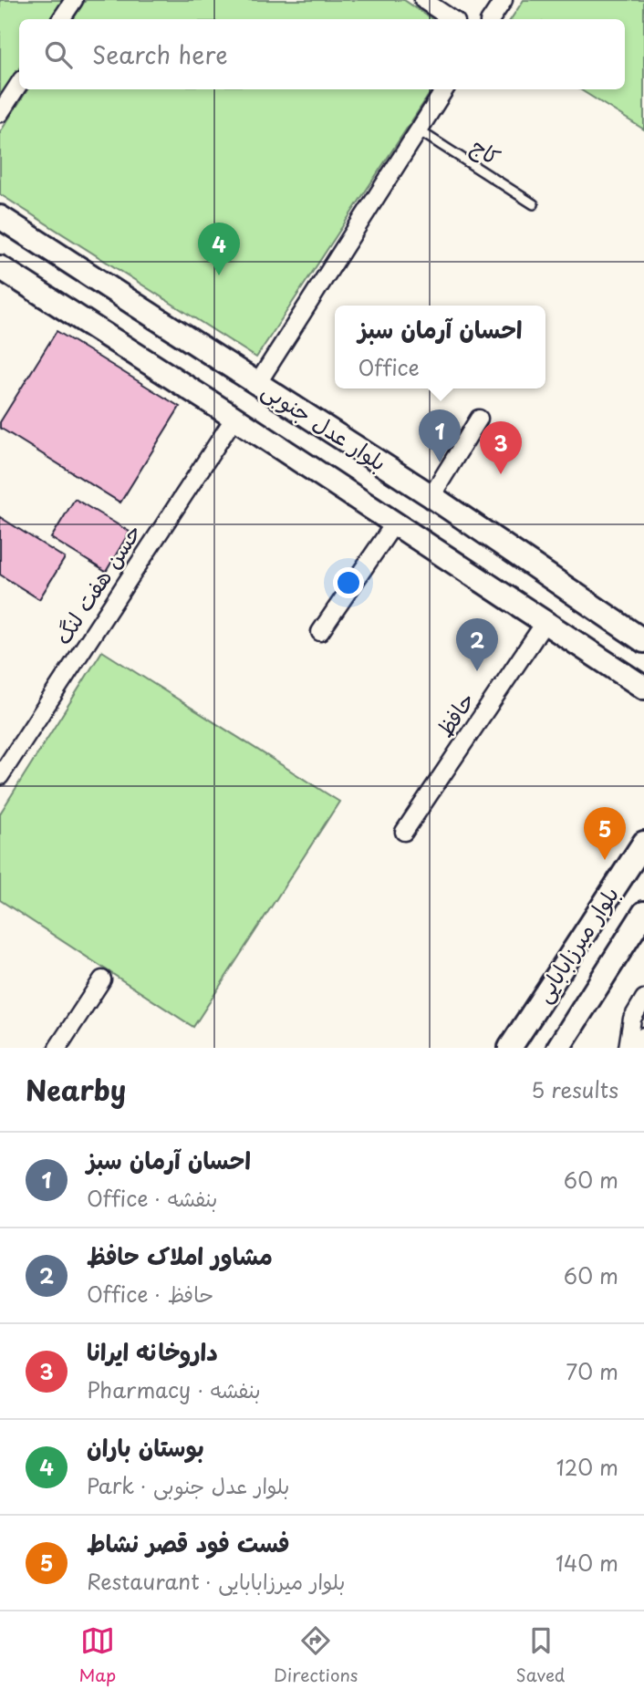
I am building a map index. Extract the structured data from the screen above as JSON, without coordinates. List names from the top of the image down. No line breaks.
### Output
{"streets":{"main road":["بلوار عدل جنوبی","بلوار میرزابابایی"],"street":["حسن هفت لنگ","حافظ"],"lane":["کاج"]},"crossings":[["بلوار عدل جنوبی","حسن هفت لنگ"],["بلوار عدل جنوبی","حافظ"]],"page":{"search":"Search here","pins":["4","1","3","2","5"],"popup":["احسان آرمان سبز","Office"],"heading":["Nearby","5 results"],"list":[{"mark":"1","name":"احسان آرمان سبز","note":"Office · بنفشه","value":"60 m"},{"mark":"2","name":"مشاور املاک حافظ","note":"Office · حافظ","value":"60 m"},{"mark":"3","name":"داروخانه ایرانا","note":"Pharmacy · بنفشه","value":"70 m"},{"mark":"4","name":"بوستان باران","note":"Park · بلوار عدل جنوبی","value":"120 m"},{"mark":"5","name":"فست فود قصر نشاط","note":"Restaurant · بلوار میرزابابایی","value":"140 m"}],"nav":["Map","Directions","Saved"]}}
